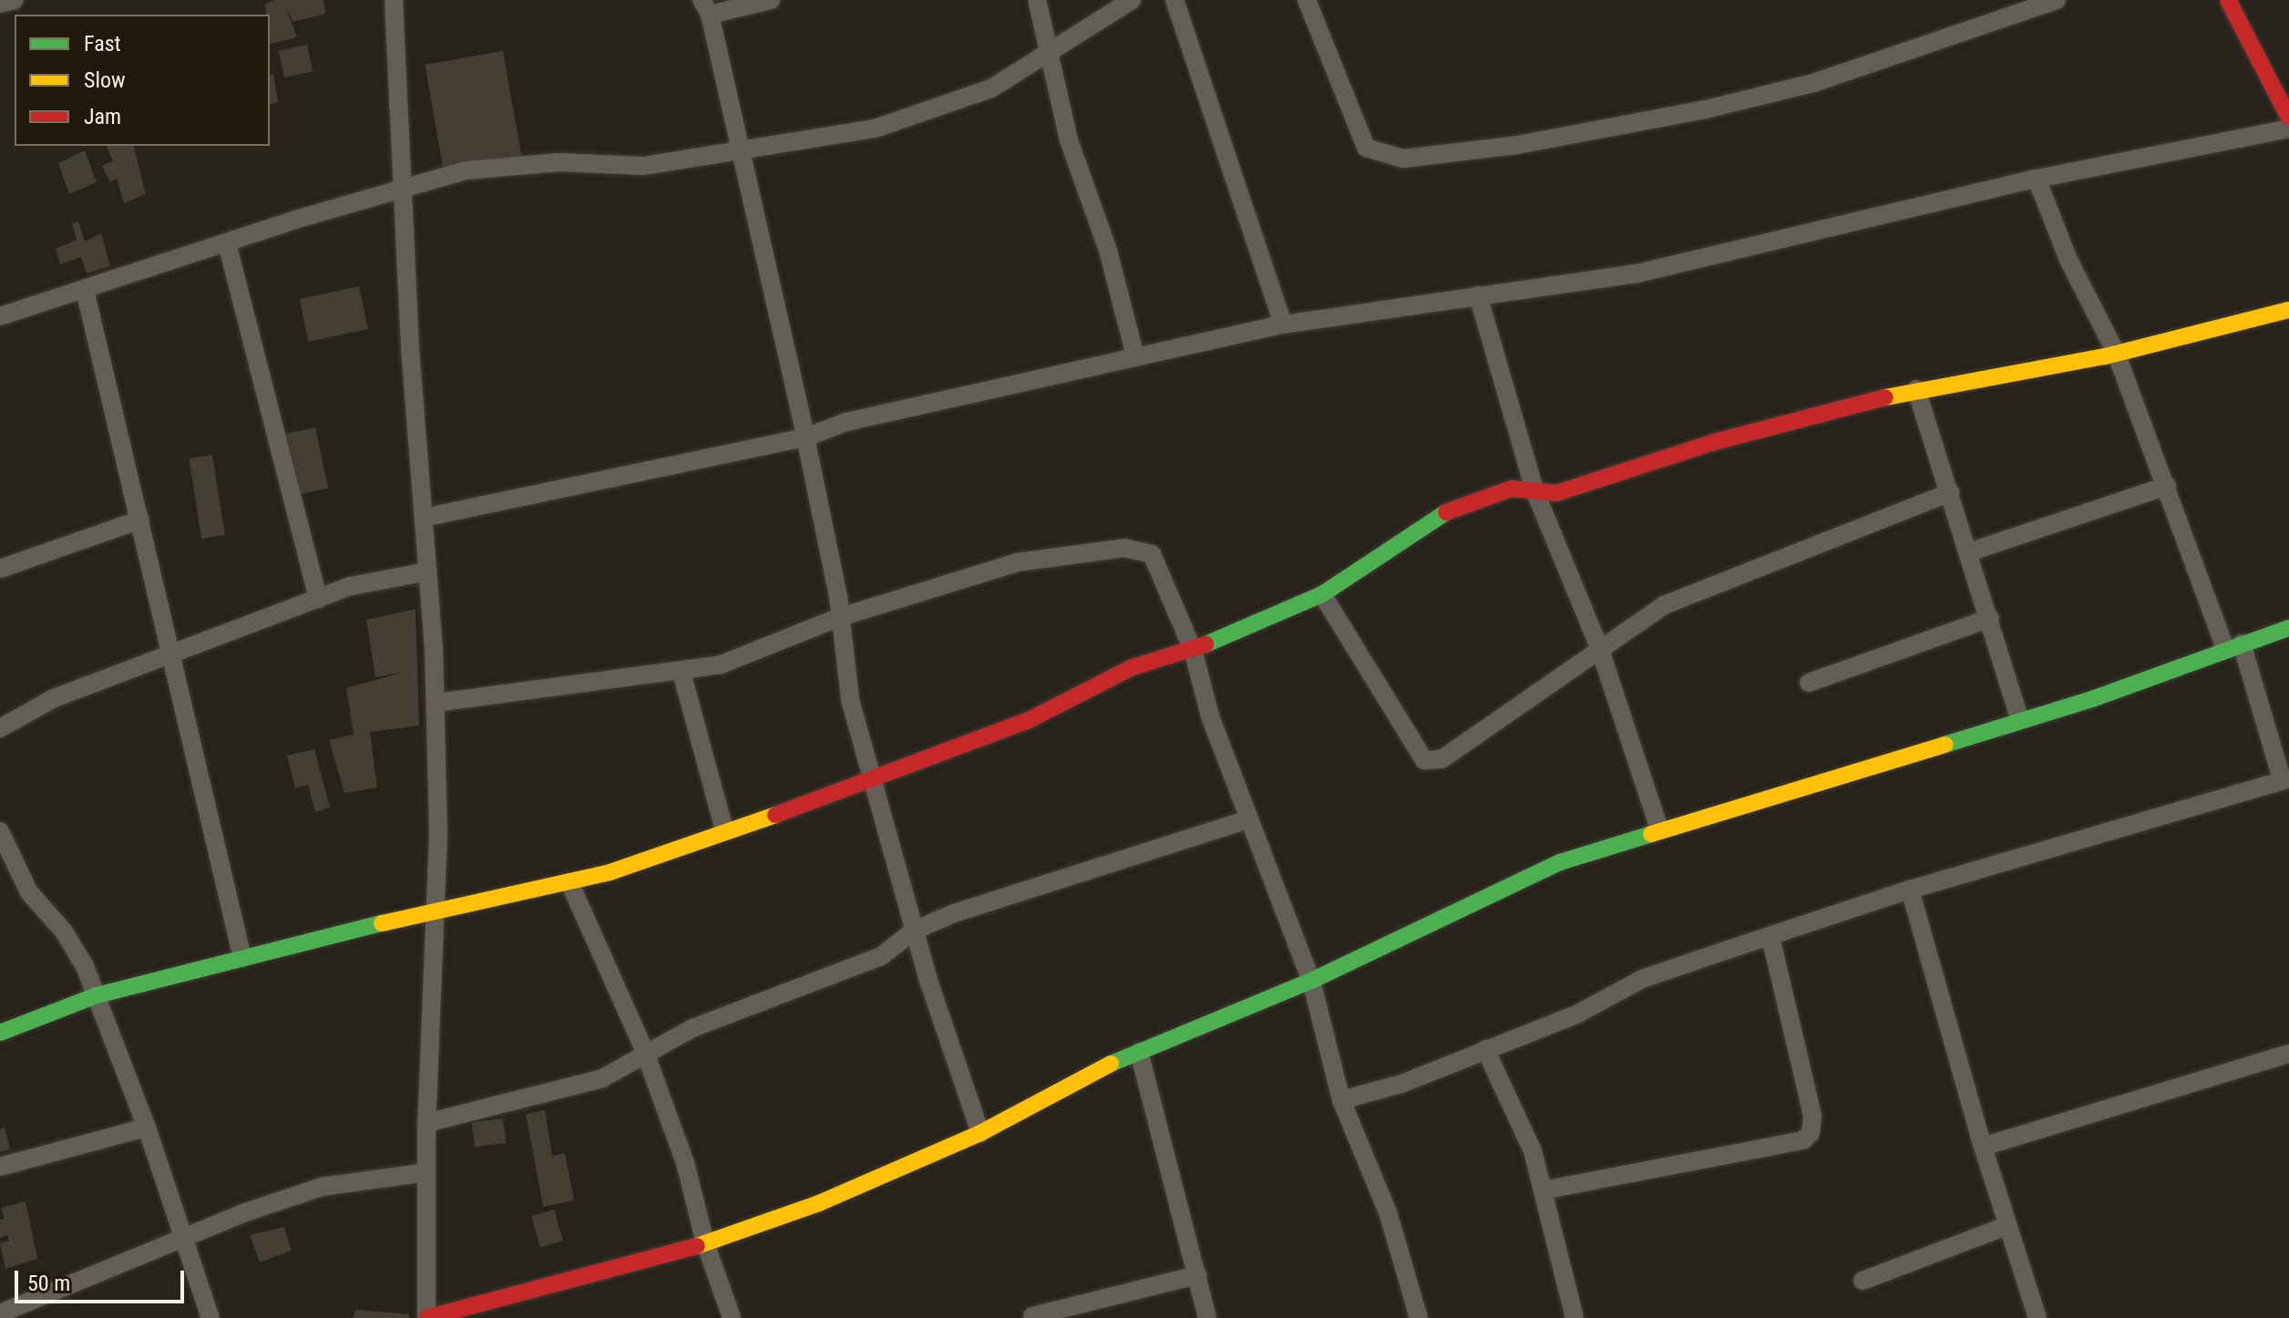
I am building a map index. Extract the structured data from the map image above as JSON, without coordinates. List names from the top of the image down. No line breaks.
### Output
{"legend":["Fast","Slow","Jam"],"scale_bar":"50 m"}
